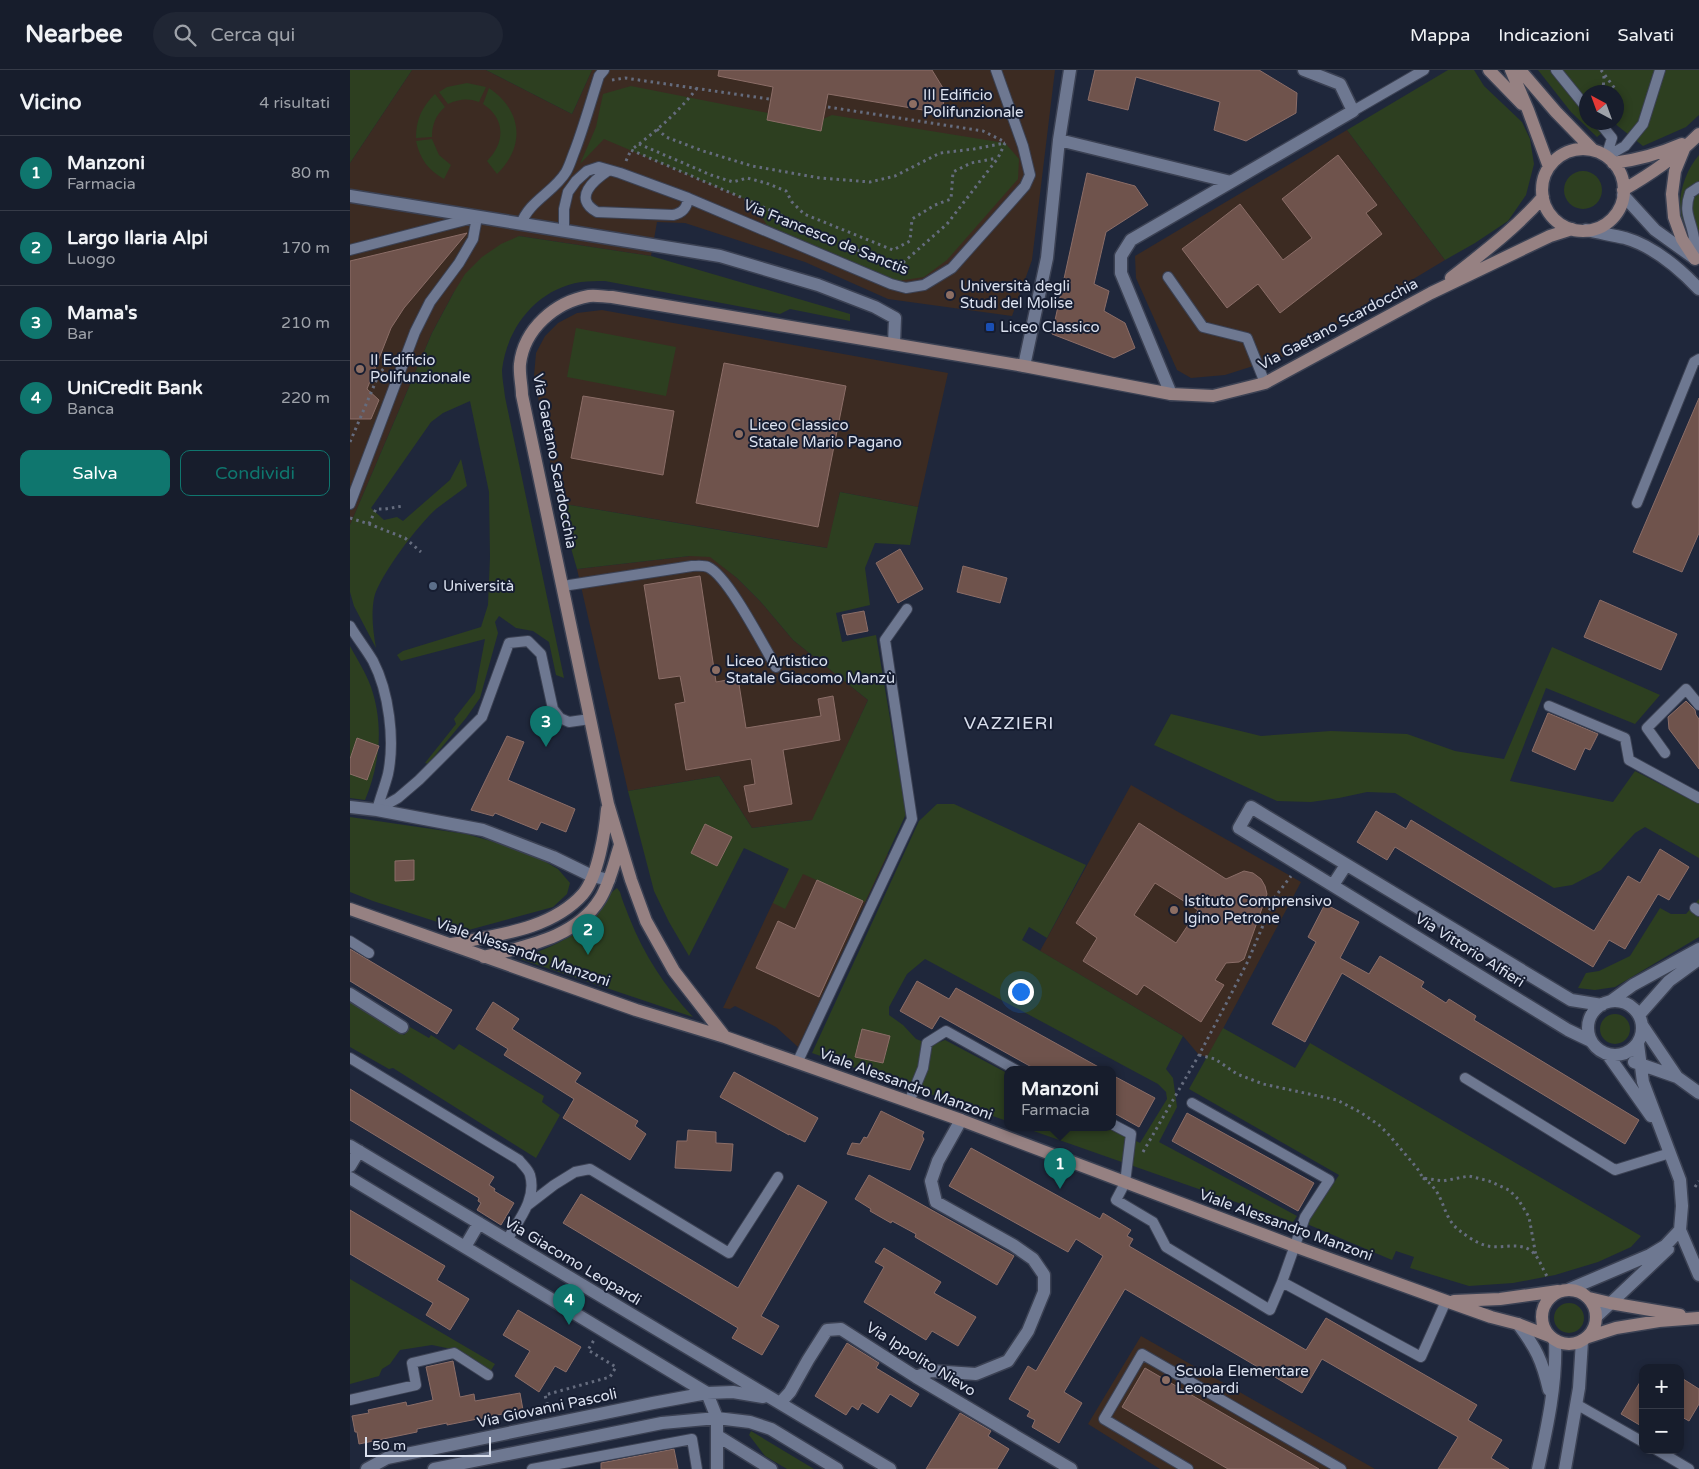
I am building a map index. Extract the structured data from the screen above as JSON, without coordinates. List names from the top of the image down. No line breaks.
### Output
{"streets":{"street":["Via Gaetano Scardocchia","Via Vittorio Alfieri","Viale Alessandro Manzoni","Via Giacomo Leopardi","Via Ippolito Nievo","Via Giovanni Pascoli"],"lane":["Via Francesco de Sanctis"]},"crossings":[["Via Gaetano Scardocchia","Viale Alessandro Manzoni"],["Via Giacomo Leopardi","Via Ippolito Nievo"],["Via Giacomo Leopardi","Via Giovanni Pascoli"]],"districts":["VAZZIERI"],"places":{"other":["III Edificio Polifunzionale","Università degli Studi del Molise","II Edificio Polifunzionale","Liceo Classico Statale Mario Pagano","Università","Liceo Artistico Statale Giacomo Manzù","Istituto Comprensivo Igino Petrone","Scuola Elementare Leopardi"],"transit":["Liceo Classico"]},"scale_bar":"50 m","north":"top left","page":{"header":"Nearbee","search":"Cerca qui","nav":["Mappa","Indicazioni","Salvati"],"heading":["Vicino","4 risultati"],"list":[{"mark":"1","name":"Manzoni","note":"Farmacia","value":"80 m"},{"mark":"2","name":"Largo Ilaria Alpi","note":"Luogo","value":"170 m"},{"mark":"3","name":"Mama's","note":"Bar","value":"210 m"},{"mark":"4","name":"UniCredit Bank","note":"Banca","value":"220 m"}],"buttons":["Salva","Condividi"],"pins":["3","2","1","4"],"popup":["Manzoni","Farmacia"],"map_buttons":["+","−"],"scale":"50 m"}}
